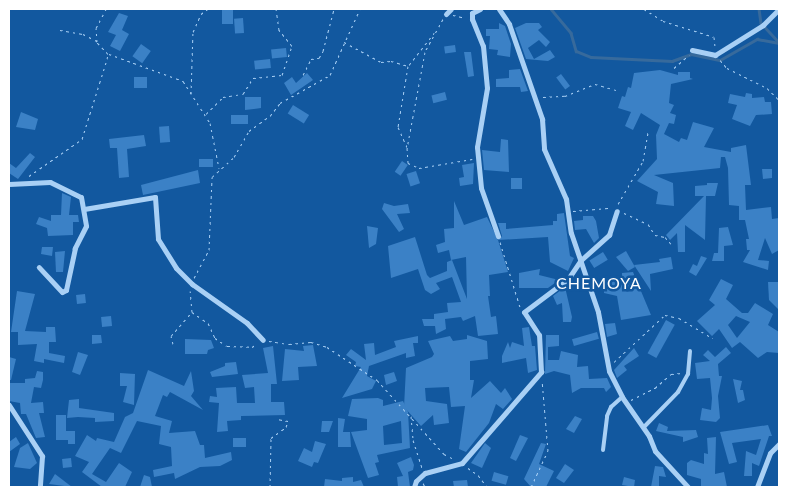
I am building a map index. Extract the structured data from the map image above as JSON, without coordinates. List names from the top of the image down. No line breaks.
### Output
{"districts":["CHEMOYA"]}
